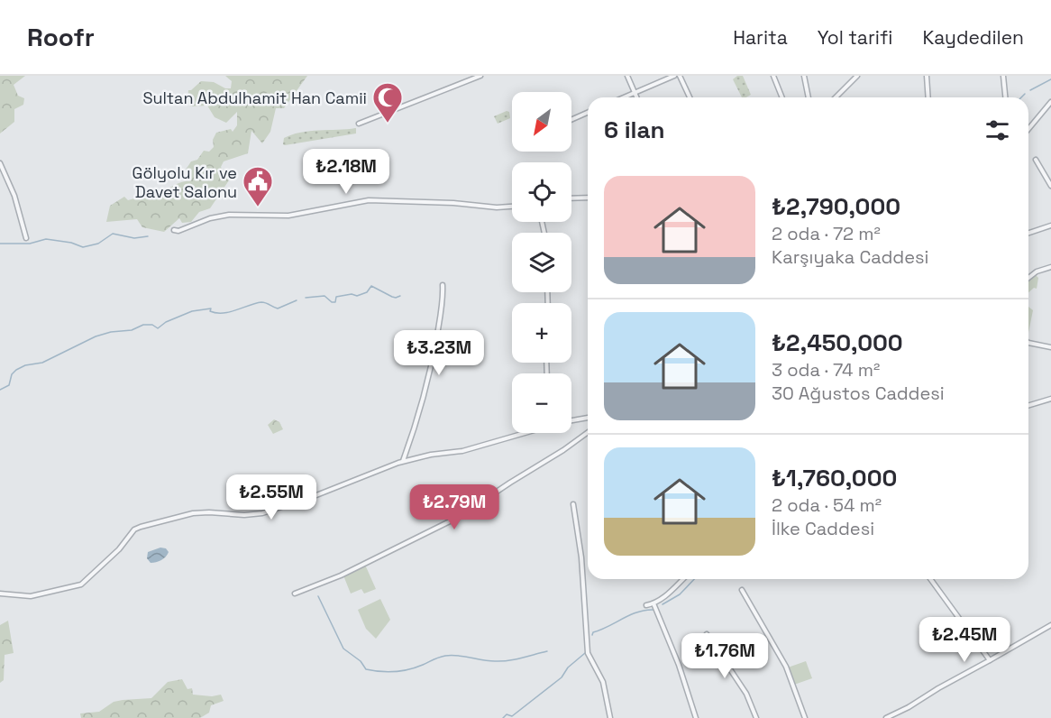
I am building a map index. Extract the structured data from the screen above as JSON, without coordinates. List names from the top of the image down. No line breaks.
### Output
{"places":{"mosque":["Sultan Abdulhamit Han Camii"],"public building":["Gölyolu Kır ve Davet Salonu"]},"north":"bottom left","page":{"header":"Roofr","nav":["Harita","Yol tarifi","Kaydedilen"],"map_buttons":["+","−"],"heading":"6 ilan","price":["₺2.18M","₺3.23M","₺2.55M","₺2.79M","₺2.45M","₺1.76M"],"list":[{"name":"₺2,790,000","note":"2 oda · 72 m² · Karşıyaka Caddesi"},{"name":"₺2,450,000","note":"3 oda · 74 m² · 30 Ağustos Caddesi"},{"name":"₺1,760,000","note":"2 oda · 54 m² · İlke Caddesi"}]}}
